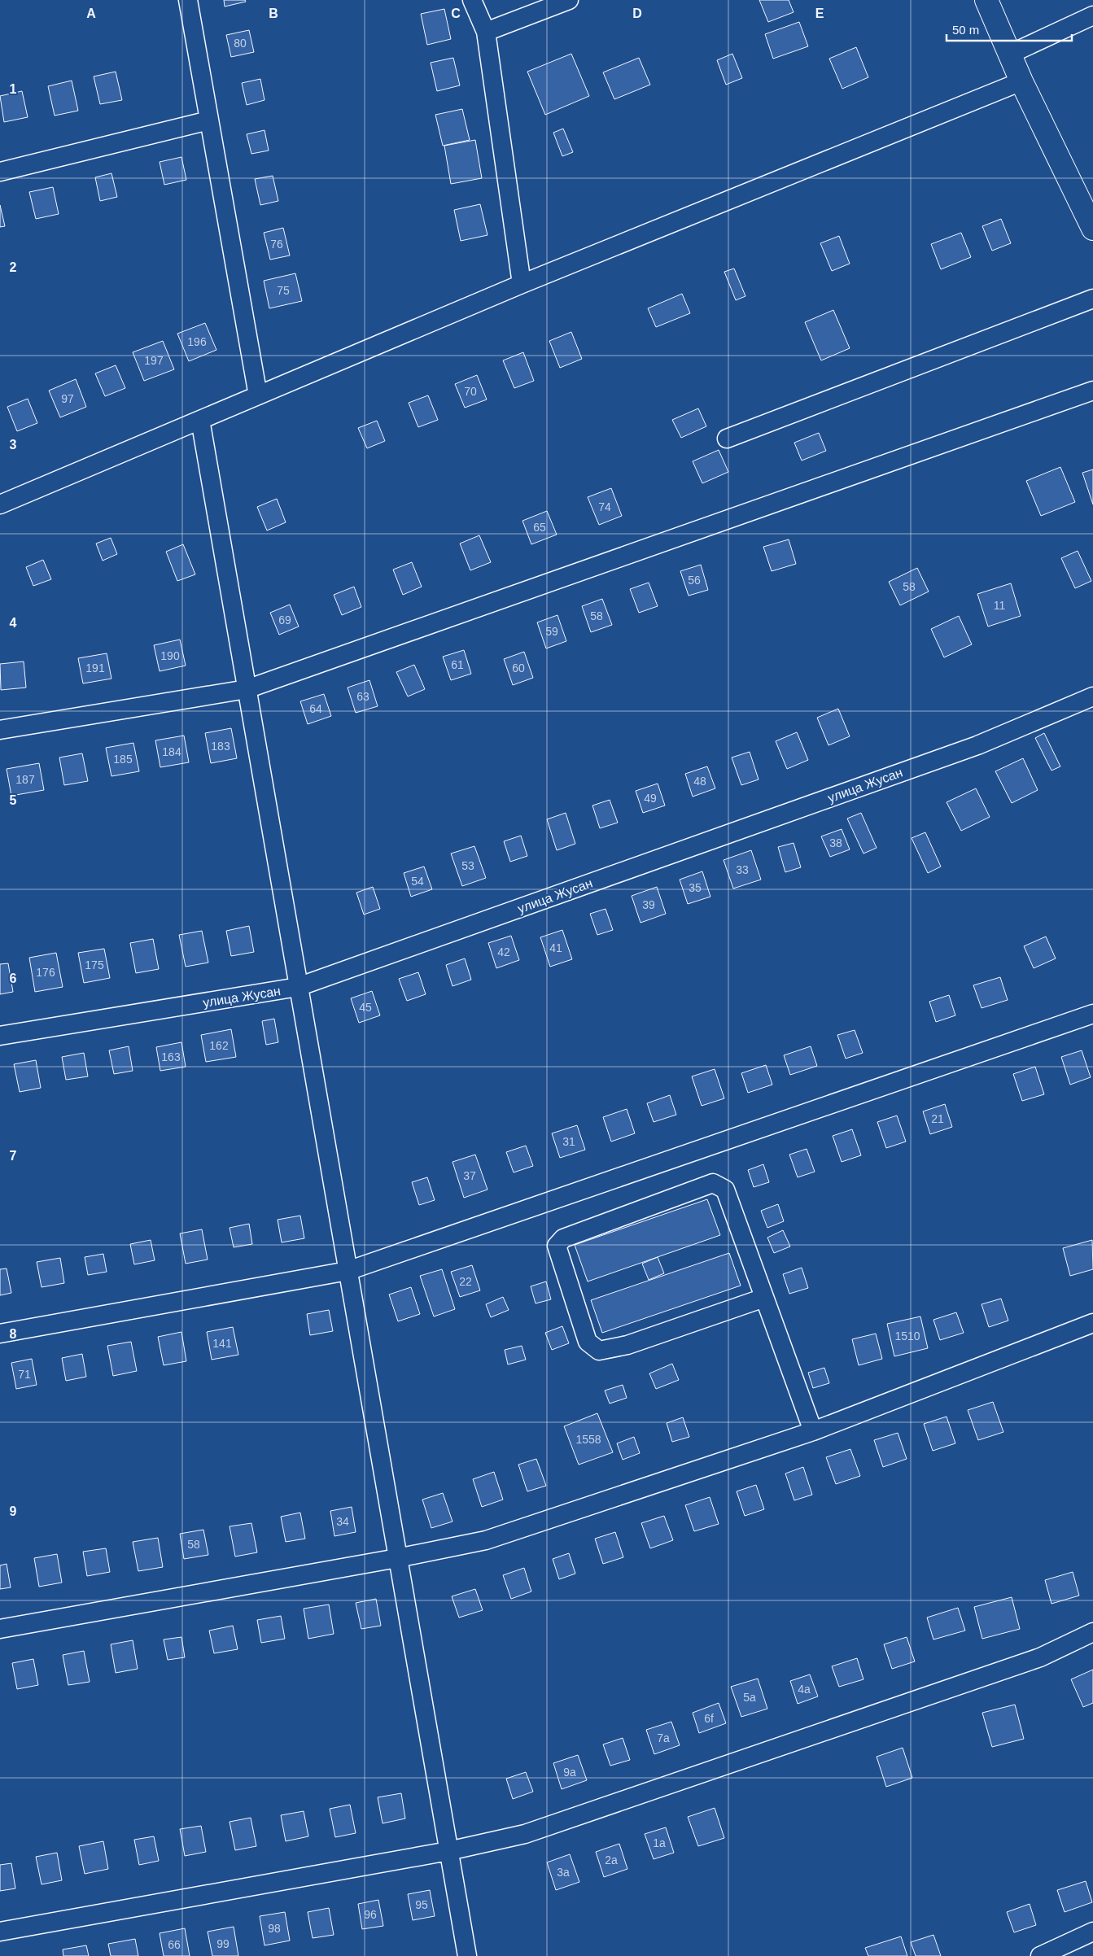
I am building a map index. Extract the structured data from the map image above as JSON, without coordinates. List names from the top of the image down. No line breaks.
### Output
{"streets":{"street":["улица Жусан"]},"house_numbers":["80","76","75","196","197","70","97","74","65","56","58","11","58","69","59","190","61","191","60","63","64","183","184","185","187","48","49","38","53","33","54","35","39","41","42","175","176","45","162","163","21","31","37","22","1510","141","71","1558","34","58","4а","5а","6f","7а","9а","1а","2а","3а","95","96","98","99","66"],"scale_bar":"50 m","grid":{"columns":["A","B","C","D","E"],"rows":["1","2","3","4","5","6","7","8","9"]}}
